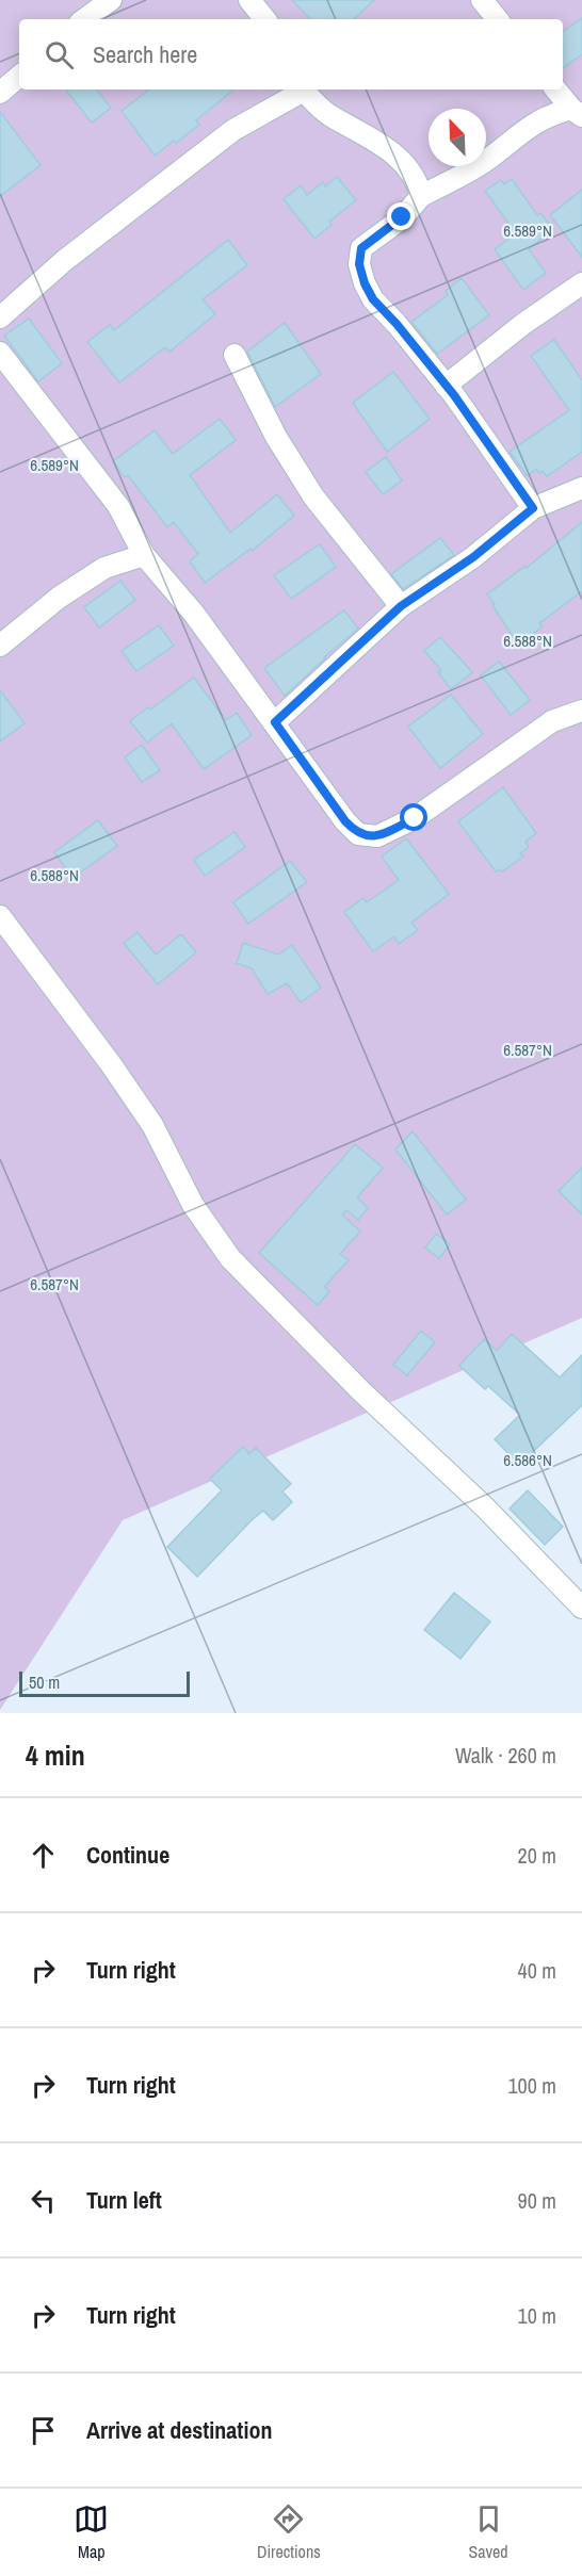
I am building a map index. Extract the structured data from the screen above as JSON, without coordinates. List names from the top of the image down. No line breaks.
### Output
{"scale_bar":"50 m","north":"top left","page":{"search":"Search here","scale":"50 m","heading":["4 min","Walk · 260 m"],"list":[["Continue","20 m"],["Turn right","40 m"],["Turn right","100 m"],["Turn left","90 m"],["Turn right","10 m"],"Arrive at destination"],"nav":["Map","Directions","Saved"]},"coordinates":["6.589°N","6.588°N","6.587°N","6.586°N"]}
